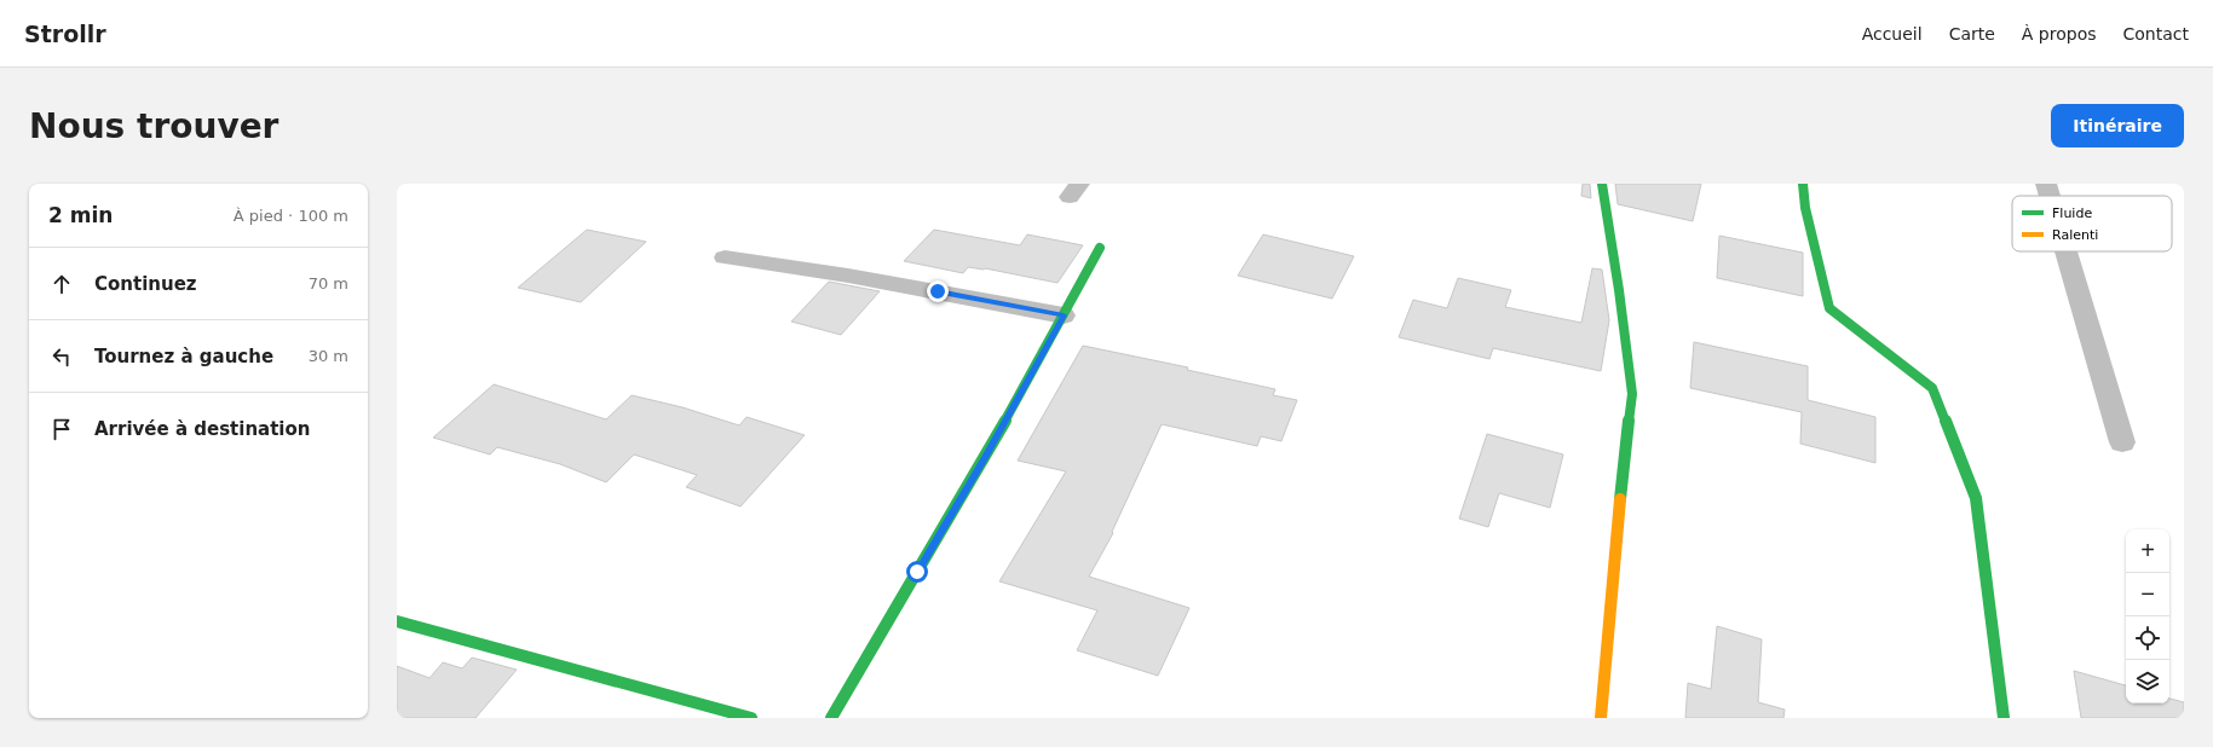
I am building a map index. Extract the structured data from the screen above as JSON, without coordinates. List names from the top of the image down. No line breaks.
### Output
{"legend":["Fluide","Ralenti"],"page":{"header":"Strollr","nav":["Accueil","Carte","À propos","Contact"],"buttons":"Itinéraire","title":"Nous trouver","heading":["2 min","À pied · 100 m"],"list":[["Continuez","70 m"],["Tournez à gauche","30 m"],"Arrivée à destination"],"map_buttons":["+","−"]}}
